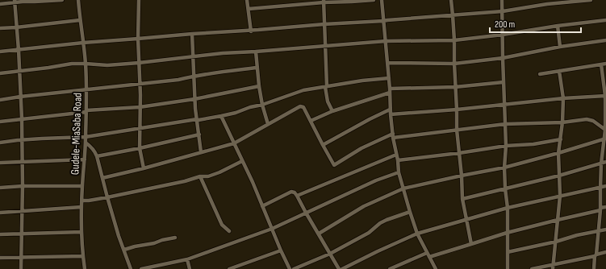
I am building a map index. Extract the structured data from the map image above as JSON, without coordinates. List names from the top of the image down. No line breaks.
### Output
{"streets":{"street":["Gudele-MiaSaba Road"]},"scale_bar":"200 m"}
